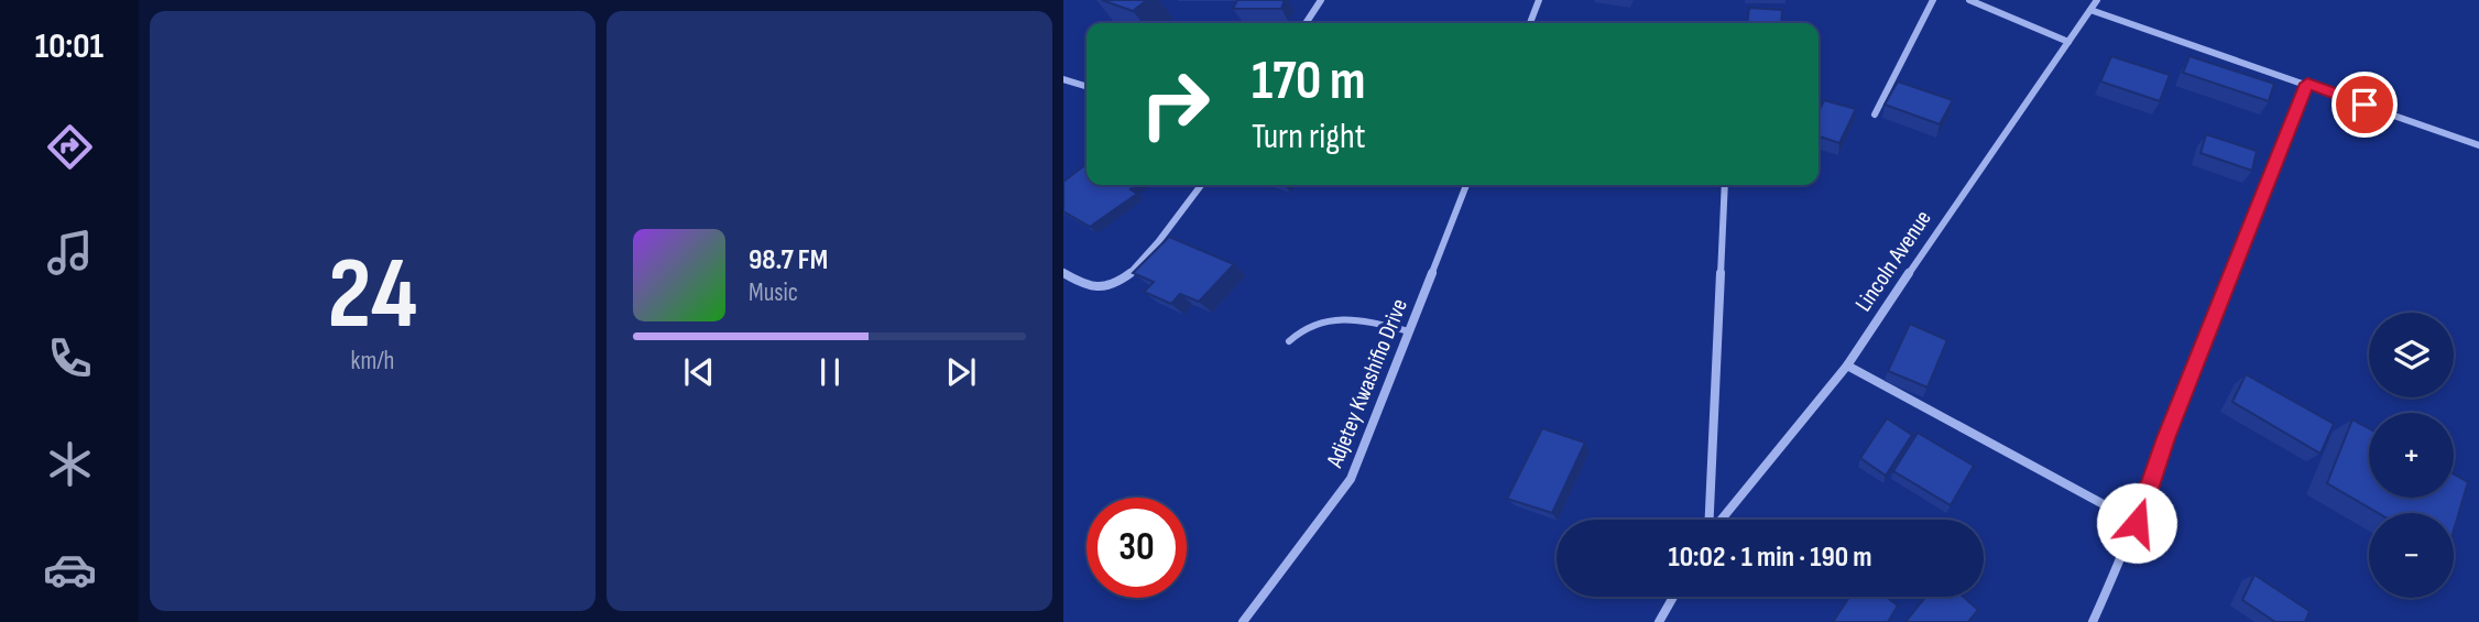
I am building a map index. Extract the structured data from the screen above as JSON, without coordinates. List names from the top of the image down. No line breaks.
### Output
{"streets":{"street":["Lincoln Avenue","Adjetey Kwashifio Drive"]},"page":{"tabs":"10:01","tile":["24","km/h"],"turn":["170 m","Turn right"],"song":["98.7 FM","Music"],"map_buttons":["+","−"],"limit":"30","trip":"10:02 · 1 min · 190 m"}}
